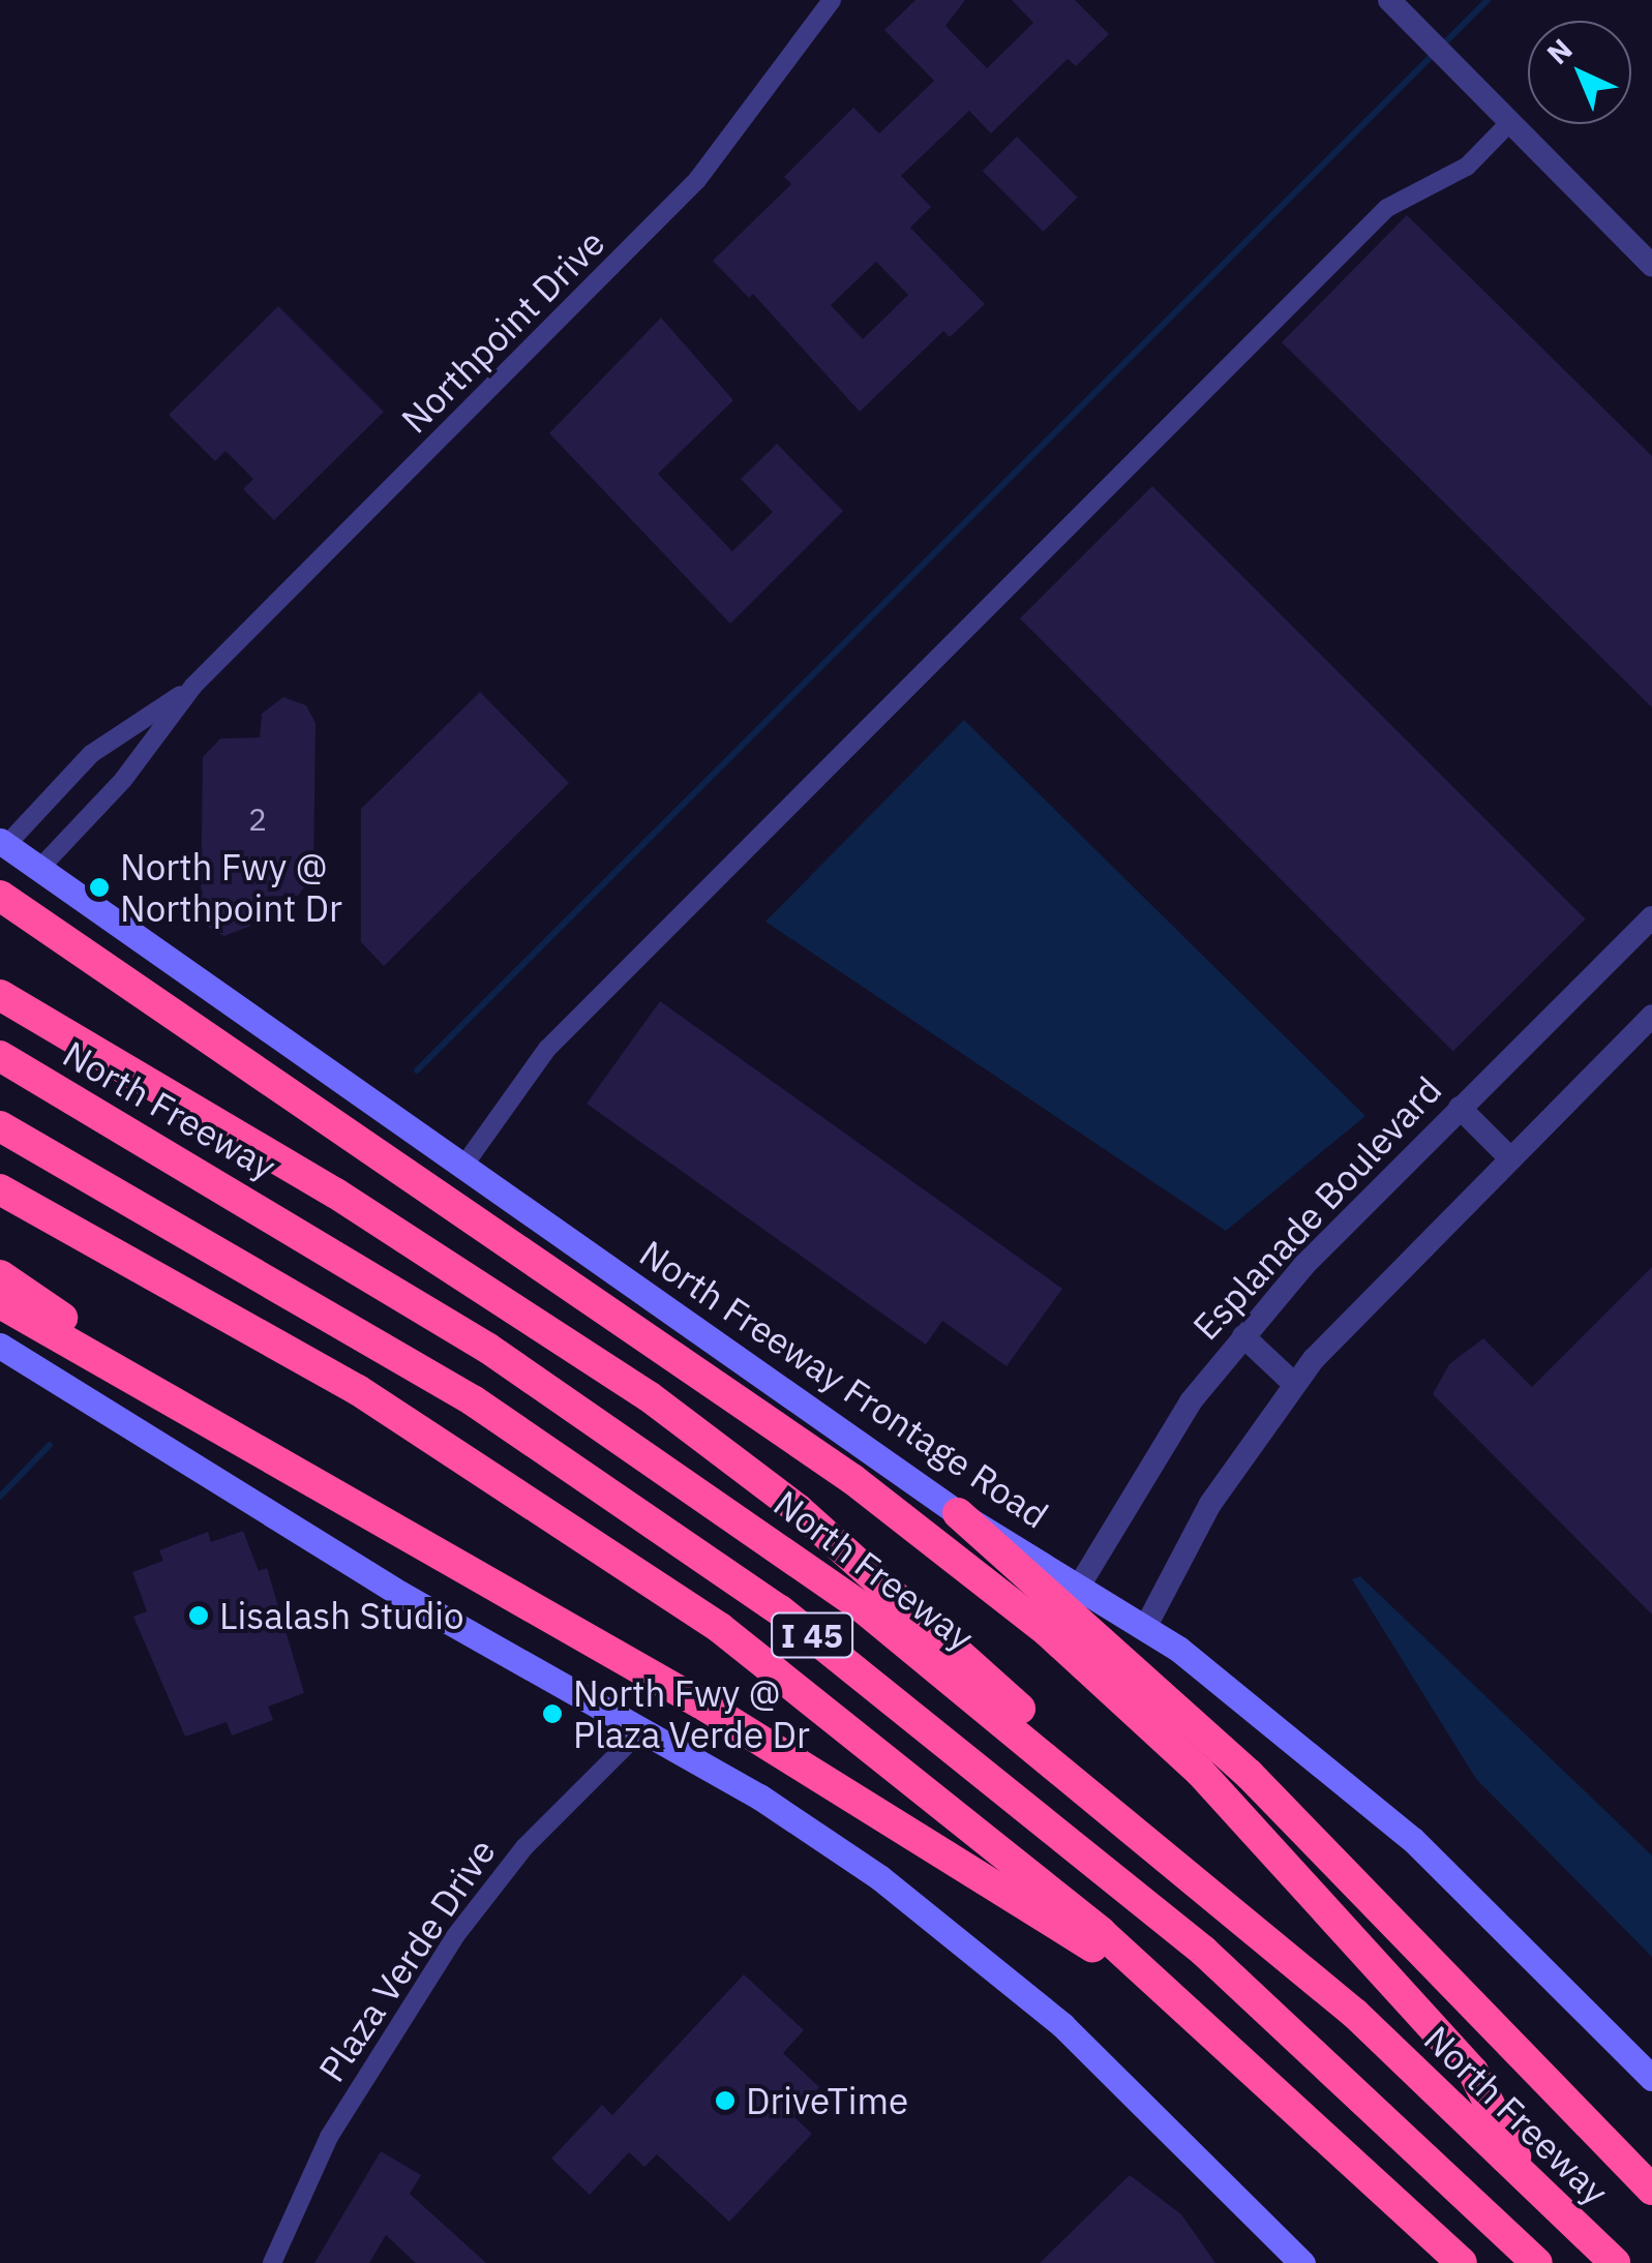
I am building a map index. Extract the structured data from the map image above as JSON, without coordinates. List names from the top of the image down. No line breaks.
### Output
{"streets":{"highway":["North Freeway","I 45"],"main road":["North Freeway Frontage Road"],"street":["Northpoint Drive","Esplanade Boulevard","Plaza Verde Drive"]},"crossings":[["Northpoint Drive","North Freeway Frontage Road"],["Esplanade Boulevard","North Freeway Frontage Road"]],"places":["North Fwy @ Northpoint Dr","Lisalash Studio","North Fwy @ Plaza Verde Dr","DriveTime"],"house_numbers":["2"],"north":"top left"}
